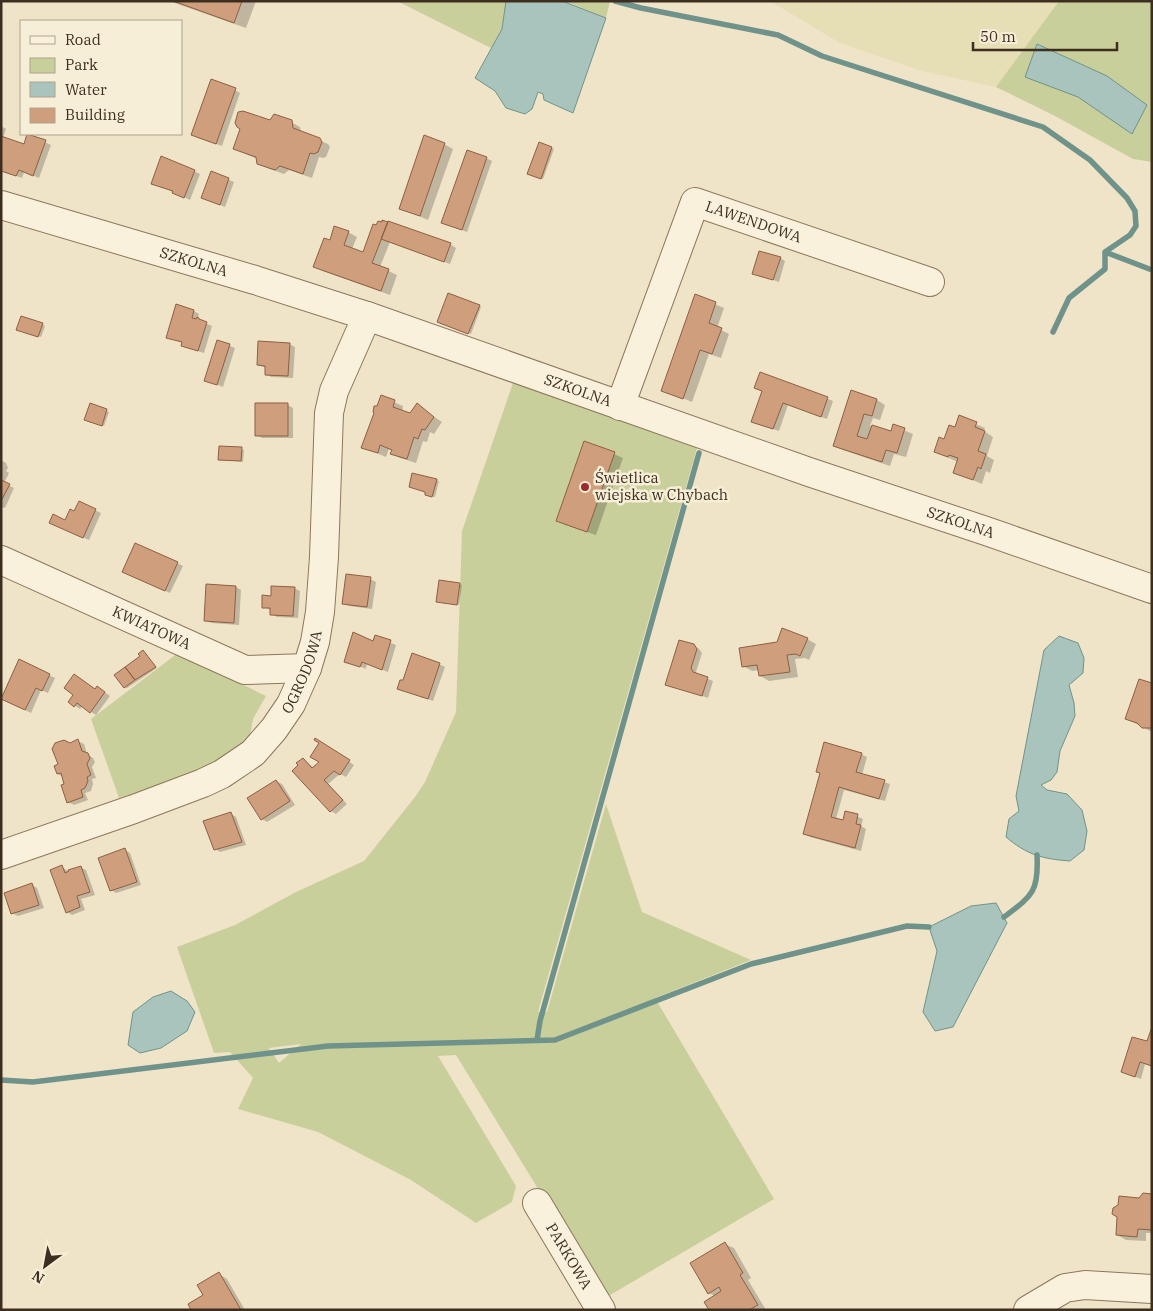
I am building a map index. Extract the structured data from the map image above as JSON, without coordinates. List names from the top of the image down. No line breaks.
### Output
{"streets":{"street":["LAWENDOWA","SZKOLNA","KWIATOWA","OGRODOWA","PARKOWA"]},"crossings":[["LAWENDOWA","SZKOLNA"],["SZKOLNA","OGRODOWA"],["KWIATOWA","OGRODOWA"]],"places":["Świetlica wiejska w Chybach"],"legend":["Road","Park","Water","Building"],"scale_bar":"50 m","north":"bottom left"}
